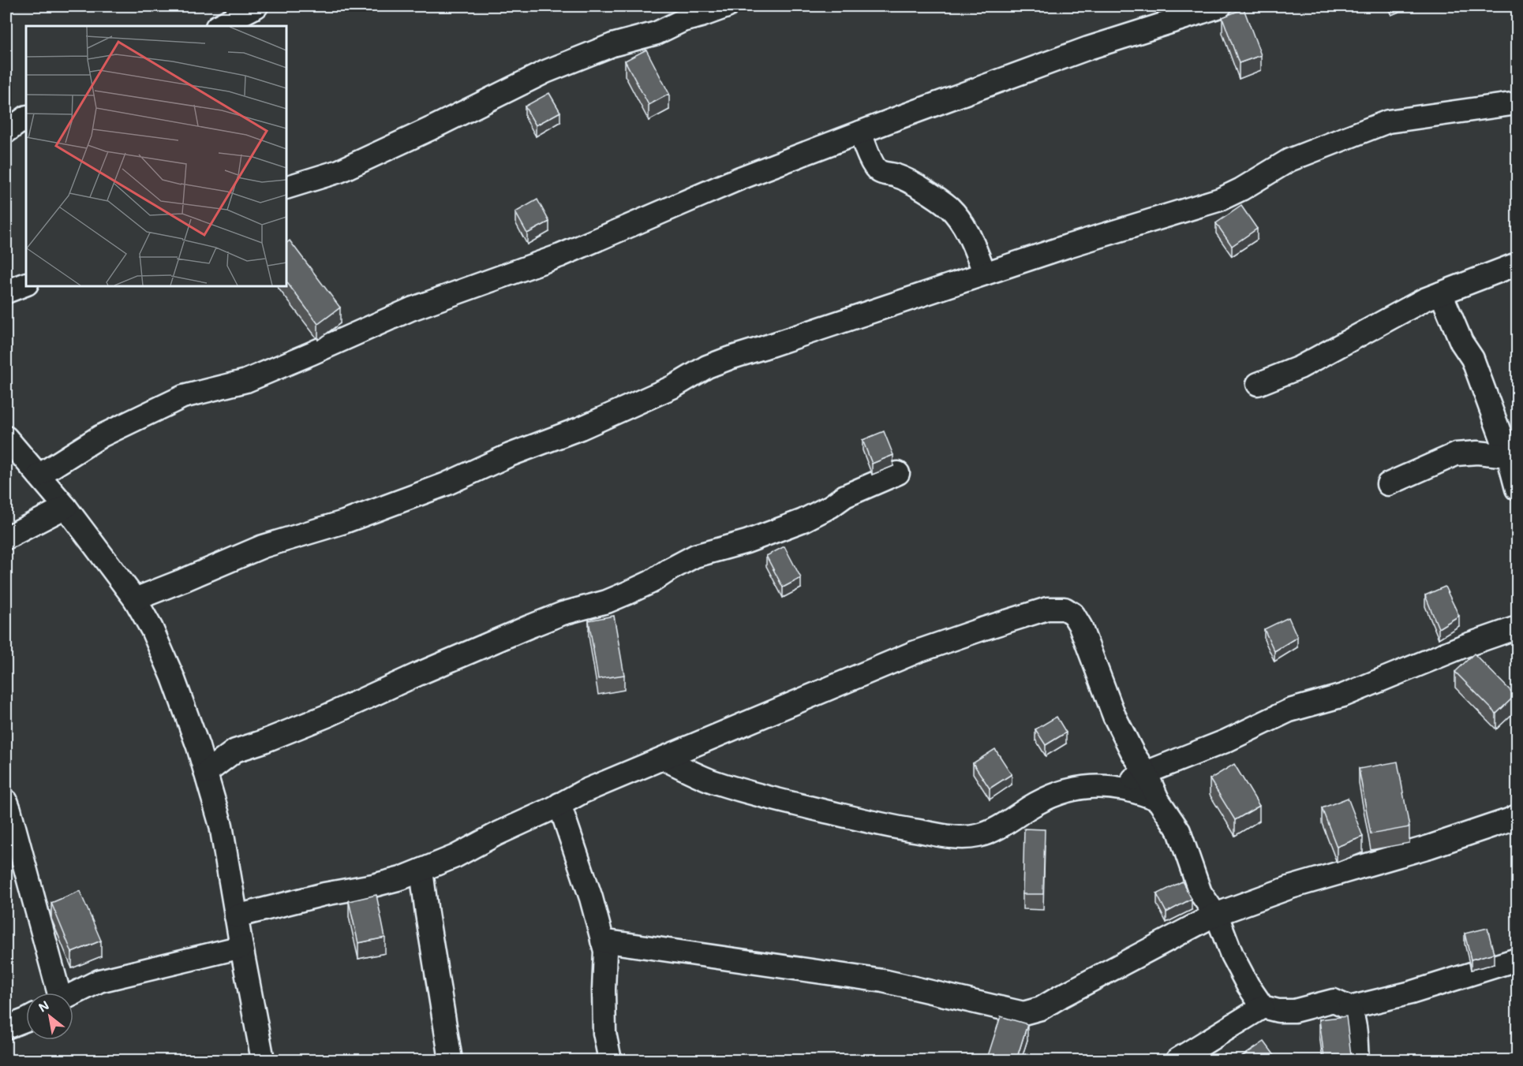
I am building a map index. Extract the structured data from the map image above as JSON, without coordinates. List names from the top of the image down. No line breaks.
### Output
{"north":"top left"}
